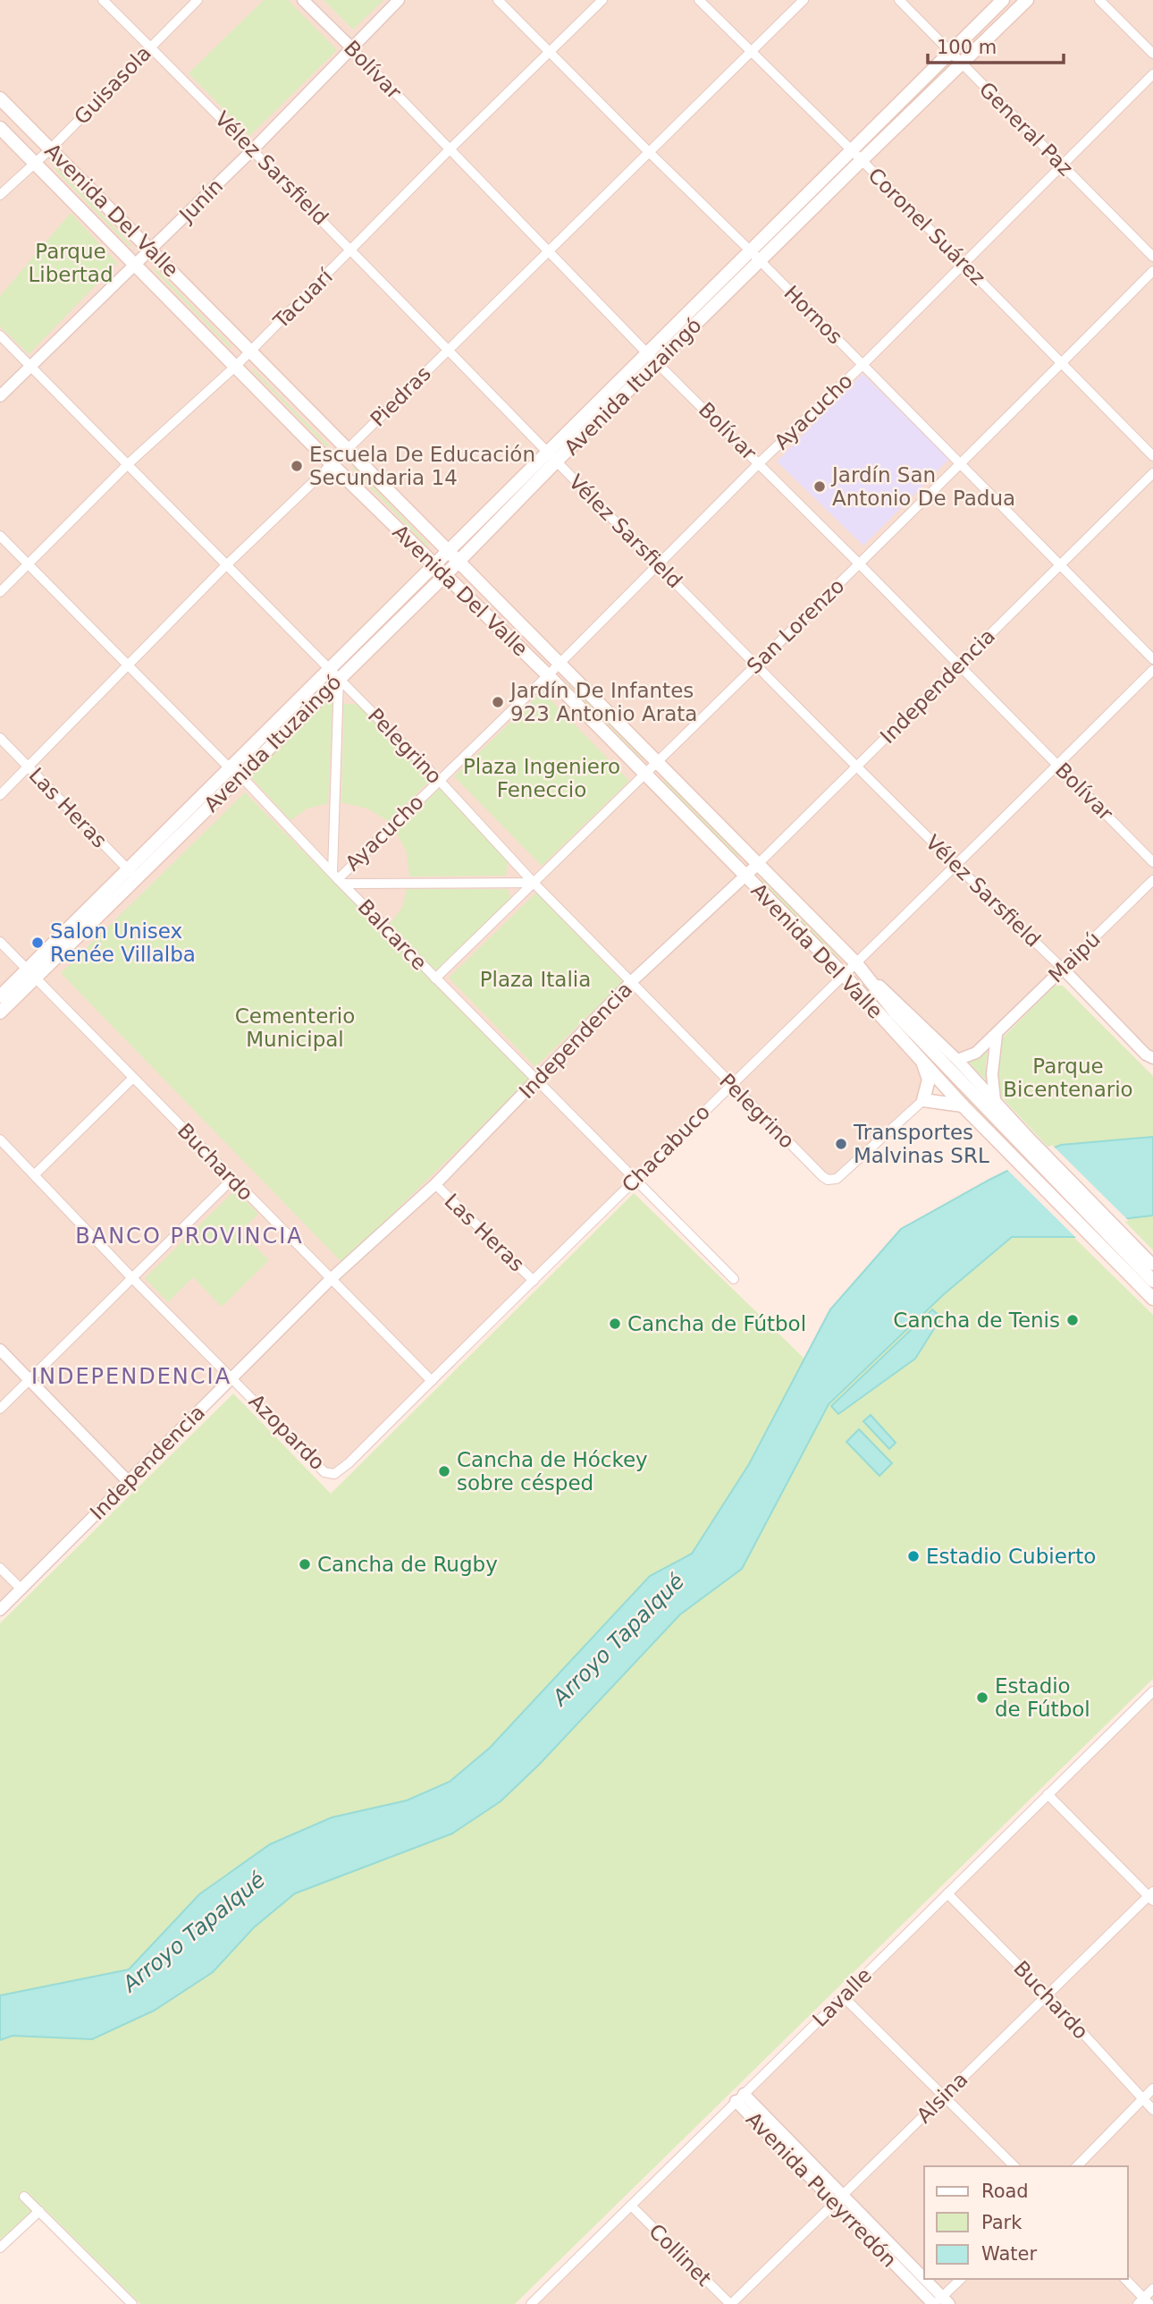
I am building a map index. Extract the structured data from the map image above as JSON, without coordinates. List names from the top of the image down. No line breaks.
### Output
{"streets":{"main road":["Avenida Del Valle","Avenida Ituzaingó"],"street":["Bolívar","Guisasola","General Paz","Vélez Sarsfield","Junín","Coronel Suárez","Tacuarí","Hornos","Piedras","Ayacucho","San Lorenzo","Independencia","Pelegrino","Las Heras","Balcarce","Maipú","Chacabuco","Buchardo","Azopardo","Lavalle","Alsina","Avenida Pueyrredón","Collinet"]},"crossings":[["Bolívar","Junín"],["Bolívar","Tacuarí"],["Bolívar","Avenida Ituzaingó"],["Bolívar","Piedras"],["Bolívar","Ayacucho"],["Bolívar","San Lorenzo"],["Bolívar","Independencia"],["Bolívar","Chacabuco"],["Guisasola","Vélez Sarsfield"],["Guisasola","Avenida Del Valle"],["General Paz","Avenida Ituzaingó"],["General Paz","Ayacucho"],["Vélez Sarsfield","Junín"],["Vélez Sarsfield","Tacuarí"],["Vélez Sarsfield","Avenida Ituzaingó"],["Vélez Sarsfield","Piedras"],["Vélez Sarsfield","Ayacucho"],["Vélez Sarsfield","San Lorenzo"],["Vélez Sarsfield","Independencia"],["Vélez Sarsfield","Maipú"],["Vélez Sarsfield","Chacabuco"],["Junín","Avenida Del Valle"],["Junín","Pelegrino"],["Avenida Del Valle","Tacuarí"],["Avenida Del Valle","Avenida Ituzaingó"],["Avenida Del Valle","Piedras"],["Avenida Del Valle","Ayacucho"],["Avenida Del Valle","San Lorenzo"],["Avenida Del Valle","Independencia"],["Avenida Del Valle","Maipú"],["Avenida Del Valle","Chacabuco"],["Coronel Suárez","Avenida Ituzaingó"],["Coronel Suárez","Piedras"],["Coronel Suárez","Ayacucho"],["Coronel Suárez","San Lorenzo"],["Tacuarí","Hornos"],["Tacuarí","Pelegrino"],["Tacuarí","Balcarce"],["Hornos","Avenida Ituzaingó"],["Hornos","Piedras"],["Hornos","Ayacucho"],["Hornos","San Lorenzo"],["Hornos","Independencia"],["Avenida Ituzaingó","Pelegrino"],["Avenida Ituzaingó","Las Heras"],["Avenida Ituzaingó","Balcarce"],["Avenida Ituzaingó","Buchardo"],["Piedras","Pelegrino"],["Piedras","Las Heras"],["Piedras","Balcarce"],["Ayacucho","Pelegrino"],["Ayacucho","Balcarce"],["San Lorenzo","Pelegrino"],["San Lorenzo","Balcarce"],["Independencia","Pelegrino"],["Independencia","Las Heras"],["Independencia","Balcarce"],["Independencia","Buchardo"],["Independencia","Azopardo"],["Pelegrino","Chacabuco"],["Las Heras","Chacabuco"],["Balcarce","Chacabuco"],["Chacabuco","Buchardo"],["Chacabuco","Azopardo"],["Buchardo","Lavalle"],["Buchardo","Alsina"],["Lavalle","Avenida Pueyrredón"],["Lavalle","Collinet"],["Alsina","Avenida Pueyrredón"],["Alsina","Collinet"]],"districts":["BANCO PROVINCIA","INDEPENDENCIA"],"water":["Arroyo Tapalqué"],"parks":["Parque Libertad","Plaza Ingeniero Feneccio","Plaza Italia","Cementerio Municipal","Parque Bicentenario"],"places":["Escuela De Educación Secundaria 14","Jardín San Antonio De Padua","Jardín De Infantes 923 Antonio Arata","Salon Unisex Renée Villalba","Transportes Malvinas SRL","Cancha de Tenis","Cancha de Fútbol","Cancha de Hóckey sobre césped","Estadio Cubierto","Cancha de Rugby","Estadio de Fútbol"],"legend":["Road","Park","Water"],"scale_bar":"100 m"}
